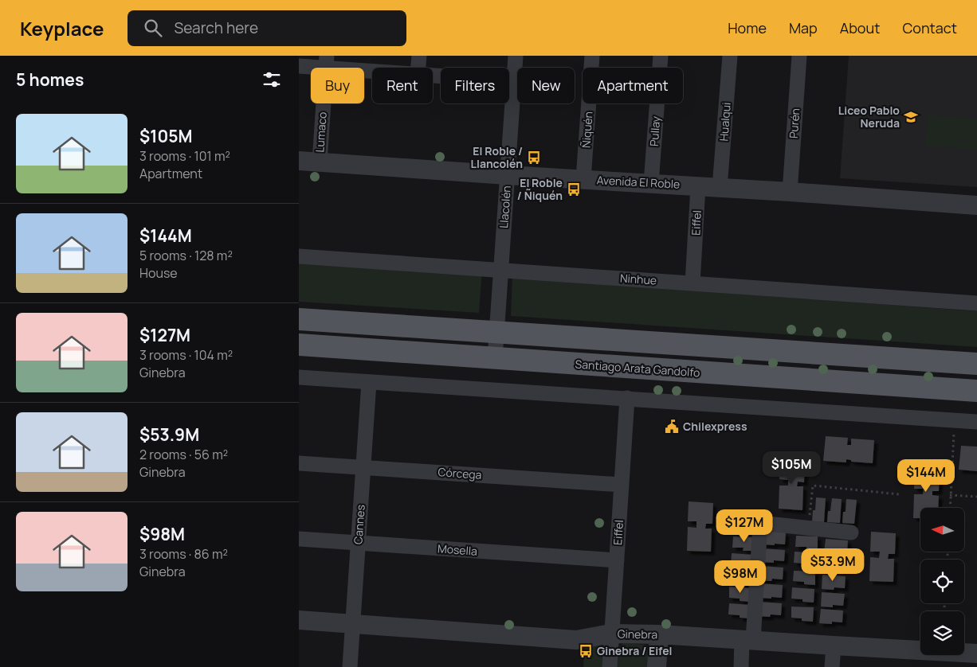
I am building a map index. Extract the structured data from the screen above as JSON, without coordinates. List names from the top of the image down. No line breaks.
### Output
{"streets":{"main road":["Santiago Arata Gandolfo"],"street":["Hualqui","Purén","Ñiquén","Pullay","Lumaco","Avenida El Roble","Llacolén","Eiffel","Ninhue","Córcega","Cannes","Mosella","Ginebra"]},"crossings":[["Hualqui","Avenida El Roble"],["Purén","Avenida El Roble"],["Ñiquén","Avenida El Roble"],["Pullay","Avenida El Roble"],["Lumaco","Avenida El Roble"],["Avenida El Roble","Llacolén"],["Avenida El Roble","Eiffel"],["Llacolén","Ninhue"],["Llacolén","Santiago Arata Gandolfo"],["Eiffel","Ninhue"],["Eiffel","Córcega"],["Eiffel","Mosella"],["Eiffel","Ginebra"],["Córcega","Cannes"],["Cannes","Mosella"],["Cannes","Ginebra"]],"places":{"school or university":["Liceo Pablo Neruda"],"bus stop":["El Roble / Llancolén","El Roble / Ñiquén","Ginebra / Eifel"],"public building":["Chilexpress"]},"north":"left","page":{"header":"Keyplace","search":"Search here","nav":["Home","Map","About","Contact"],"heading":"5 homes","chip":["Buy","Rent","Filters","New","Apartment"],"list":[{"name":"$105M","note":"3 rooms · 101 m² · Apartment"},{"name":"$144M","note":"5 rooms · 128 m² · House"},{"name":"$127M","note":"3 rooms · 104 m² · Ginebra"},{"name":"$53.9M","note":"2 rooms · 56 m² · Ginebra"},{"name":"$98M","note":"3 rooms · 86 m² · Ginebra"}],"price":["$105M","$144M","$127M","$53.9M","$98M"]}}
